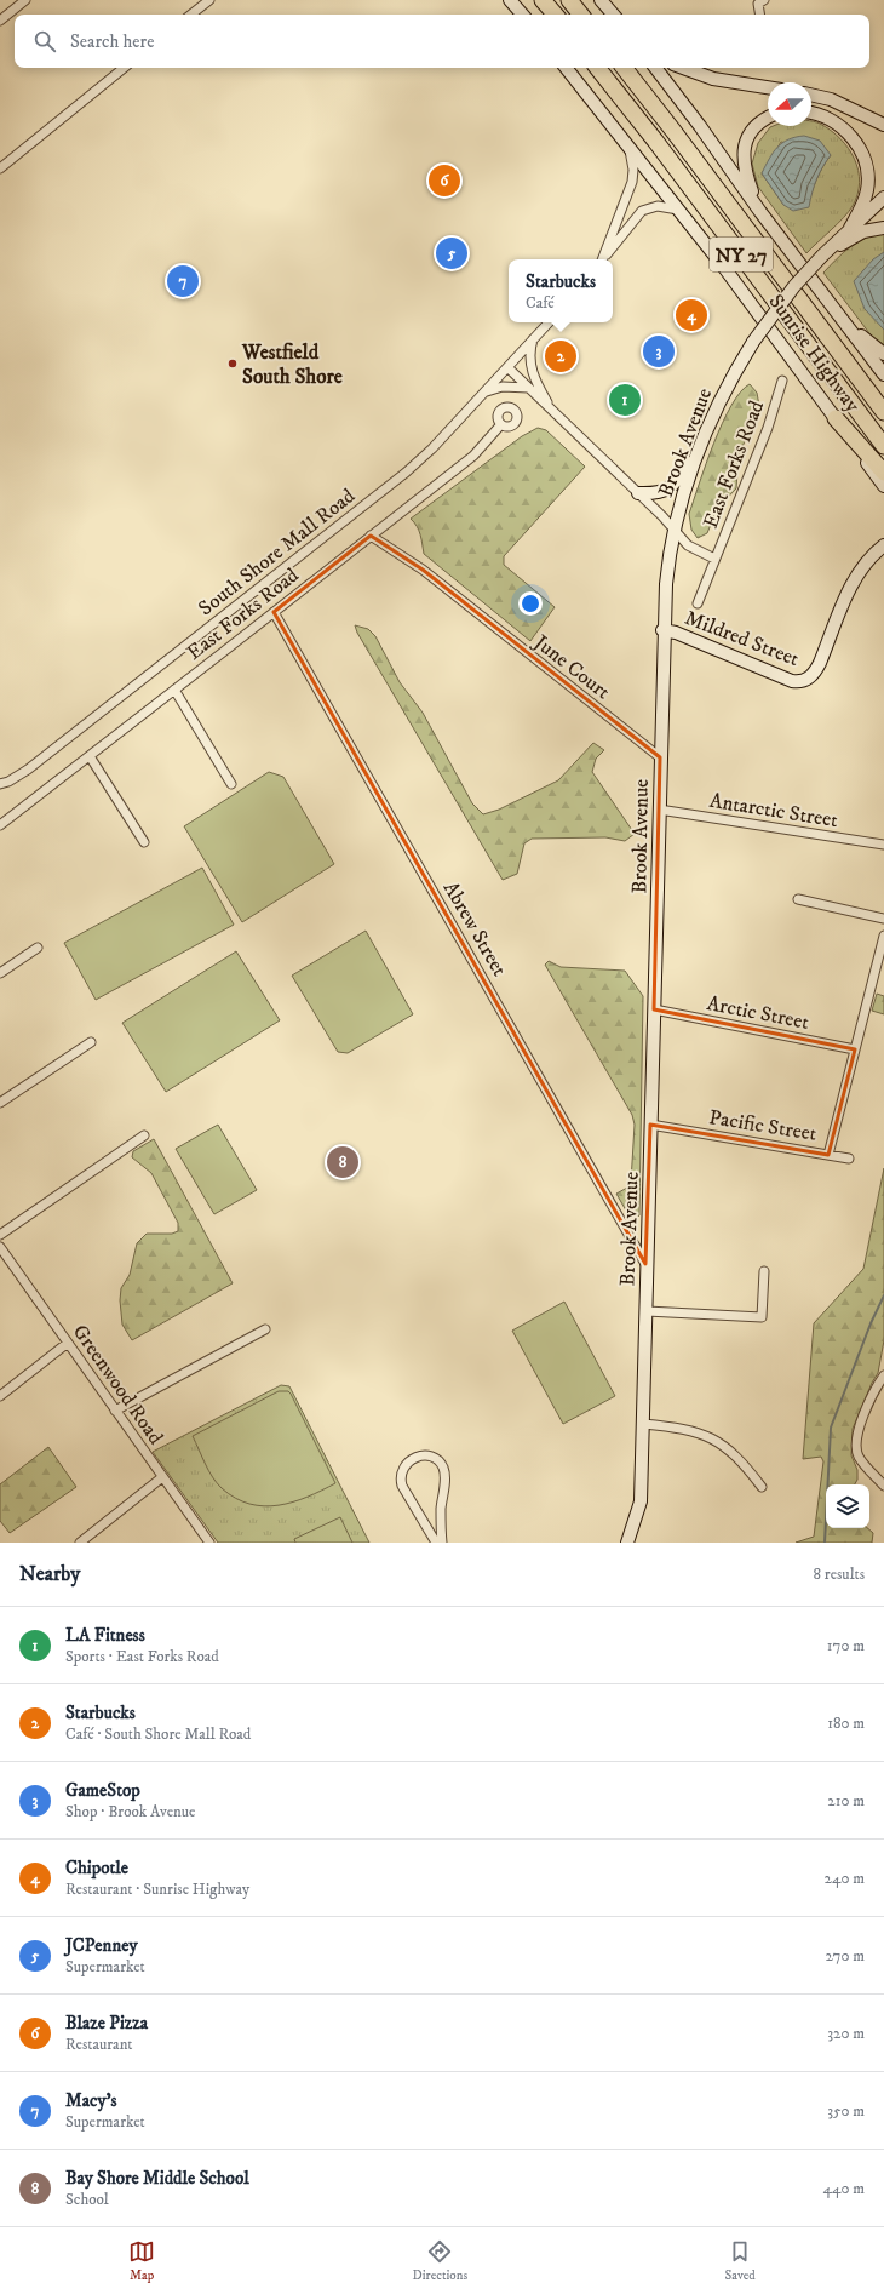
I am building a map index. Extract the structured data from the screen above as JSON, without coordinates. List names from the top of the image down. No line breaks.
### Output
{"streets":{"highway":["NY 27","Sunrise Highway"],"street":["Brook Avenue","East Forks Road","South Shore Mall Road","Mildred Street","June Court","Antarctic Street","Abrew Street","Arctic Street","Pacific Street","Greenwood Road"]},"crossings":[["Brook Avenue","East Forks Road"],["Brook Avenue","Mildred Street"],["Brook Avenue","June Court"],["Brook Avenue","Antarctic Street"],["Brook Avenue","Abrew Street"],["Brook Avenue","Arctic Street"],["Brook Avenue","Pacific Street"],["East Forks Road","South Shore Mall Road"],["East Forks Road","June Court"],["East Forks Road","Abrew Street"],["Arctic Street","Pacific Street"]],"places":["Westfield South Shore"],"north":"left","page":{"search":"Search here","pins":["6","5","7","4","3","2","1","8"],"popup":["Starbucks","Café"],"heading":["Nearby","8 results"],"list":[{"mark":"1","name":"LA Fitness","note":"Sports · East Forks Road","value":"170 m"},{"mark":"2","name":"Starbucks","note":"Café · South Shore Mall Road","value":"180 m"},{"mark":"3","name":"GameStop","note":"Shop · Brook Avenue","value":"210 m"},{"mark":"4","name":"Chipotle","note":"Restaurant · Sunrise Highway","value":"240 m"},{"mark":"5","name":"JCPenney","note":"Supermarket","value":"270 m"},{"mark":"6","name":"Blaze Pizza","note":"Restaurant","value":"320 m"},{"mark":"7","name":"Macy's","note":"Supermarket","value":"350 m"},{"mark":"8","name":"Bay Shore Middle School","note":"School","value":"440 m"}],"nav":["Map","Directions","Saved"]}}
